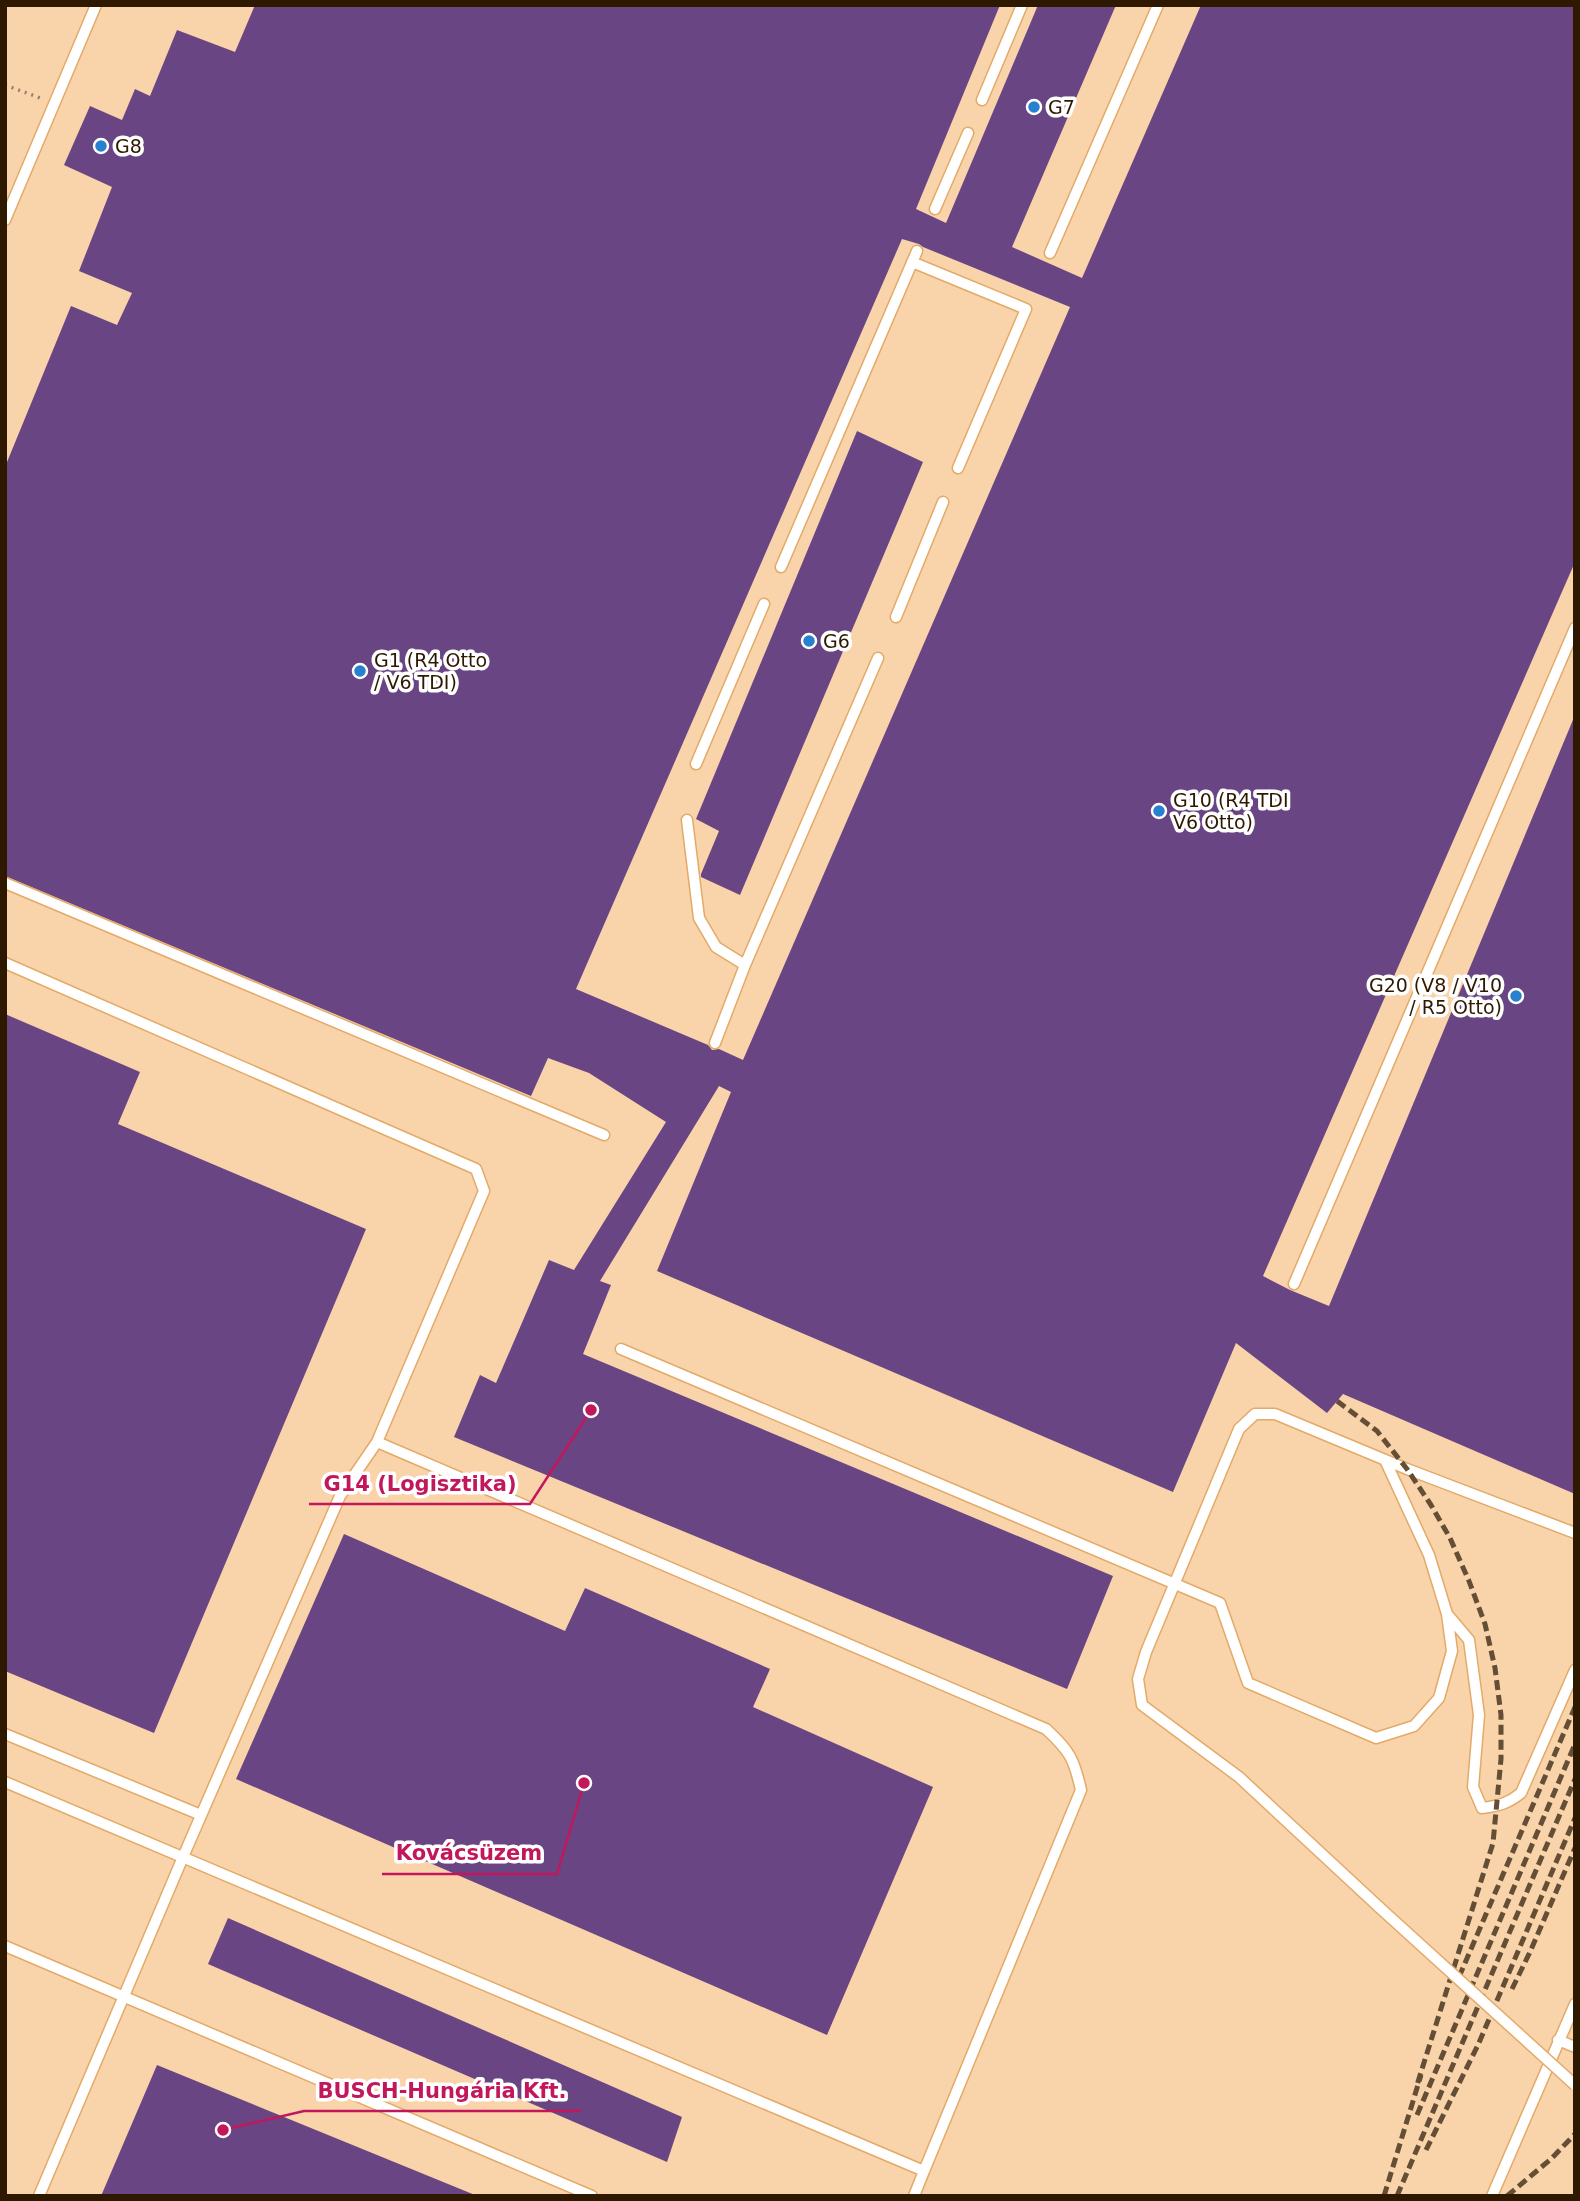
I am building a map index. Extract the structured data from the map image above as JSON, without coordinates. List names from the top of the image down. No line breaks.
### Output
{"places":["G7","G8","G6","G1 (R4 Otto / V6 TDI)","G10 (R4 TDI V6 Otto)","G20 (V8 / V10 / R5 Otto)","G14 (Logisztika)","Kovácsüzem","BUSCH-Hungária Kft."]}
